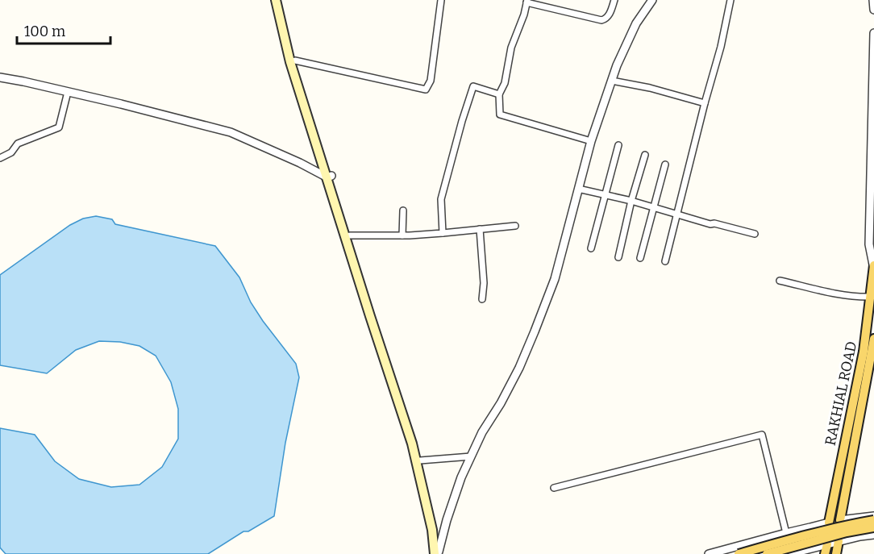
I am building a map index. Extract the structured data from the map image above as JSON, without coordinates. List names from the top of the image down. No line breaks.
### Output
{"streets":{"main road":["RAKHIAL ROAD"]},"scale_bar":"100 m"}
